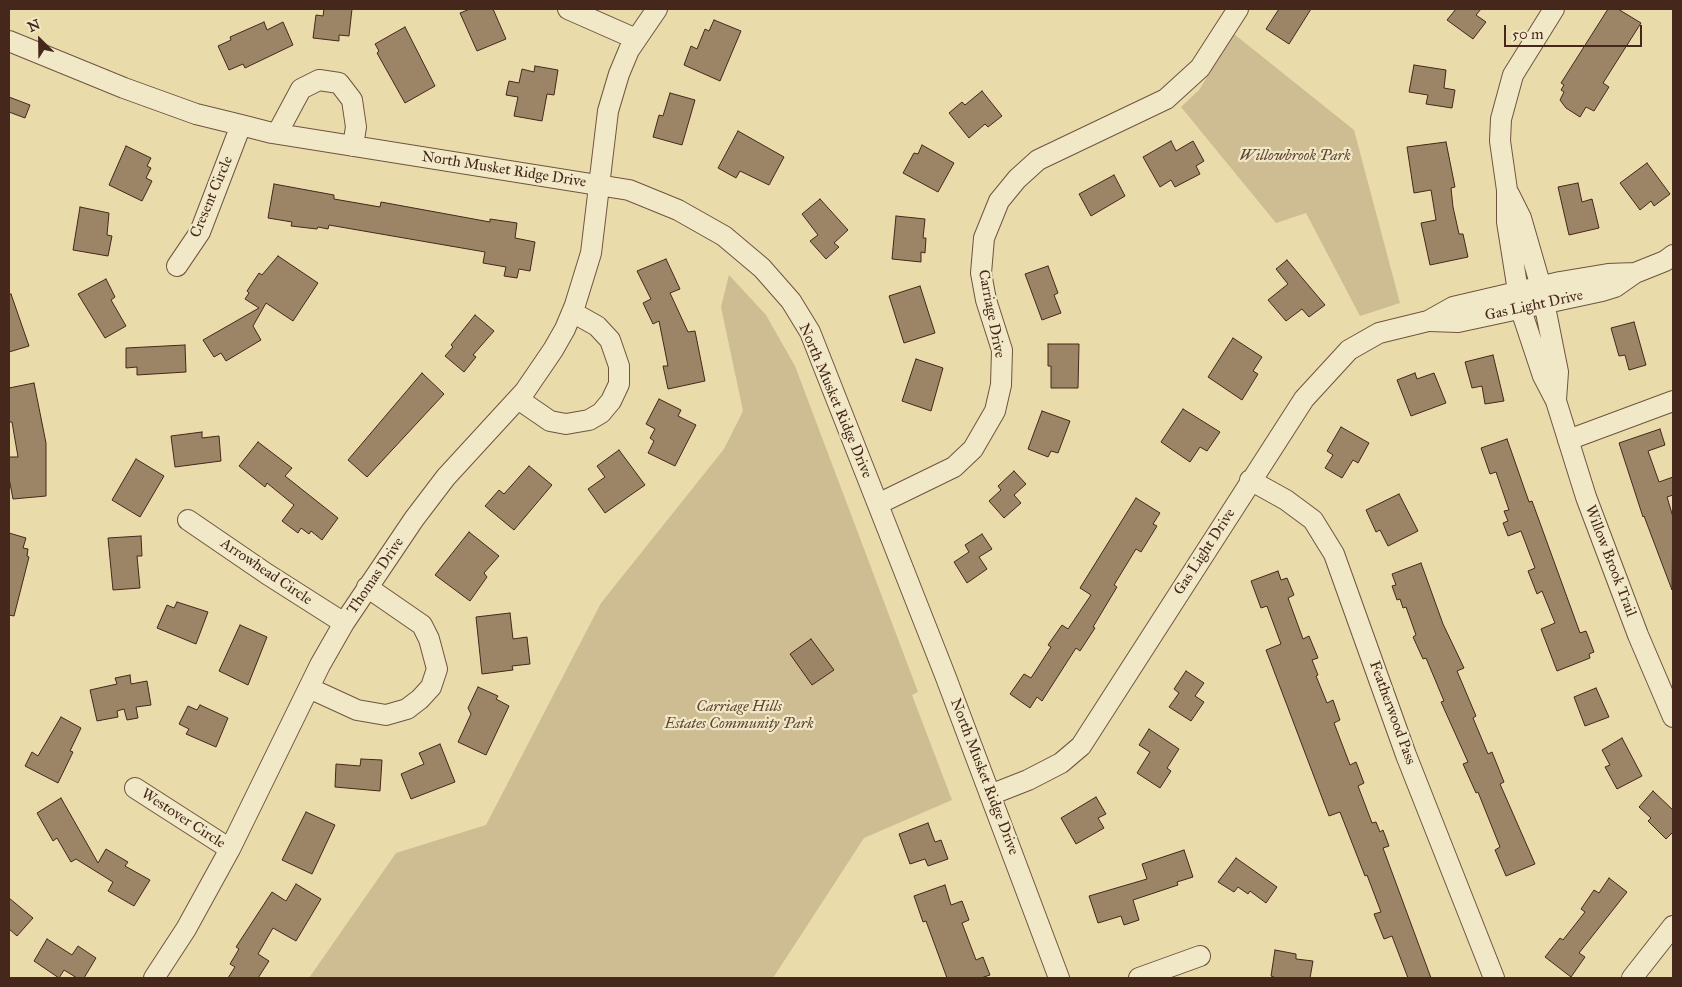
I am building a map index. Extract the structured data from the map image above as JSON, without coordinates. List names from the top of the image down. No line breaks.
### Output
{"streets":{"street":["North Musket Ridge Drive","Cresent Circle","Gas Light Drive","Carriage Drive","Willow Brook Trail","Arrowhead Circle","Thomas Drive","Featherwood Pass","Westover Circle"]},"crossings":[["North Musket Ridge Drive","Cresent Circle"],["North Musket Ridge Drive","Gas Light Drive"],["North Musket Ridge Drive","Carriage Drive"],["North Musket Ridge Drive","Thomas Drive"],["Gas Light Drive","Willow Brook Trail"],["Gas Light Drive","Featherwood Pass"],["Arrowhead Circle","Thomas Drive"],["Thomas Drive","Westover Circle"]],"parks":["Willowbrook Park","Carriage Hills Estates Community Park"],"scale_bar":"50 m","north":"top left"}
